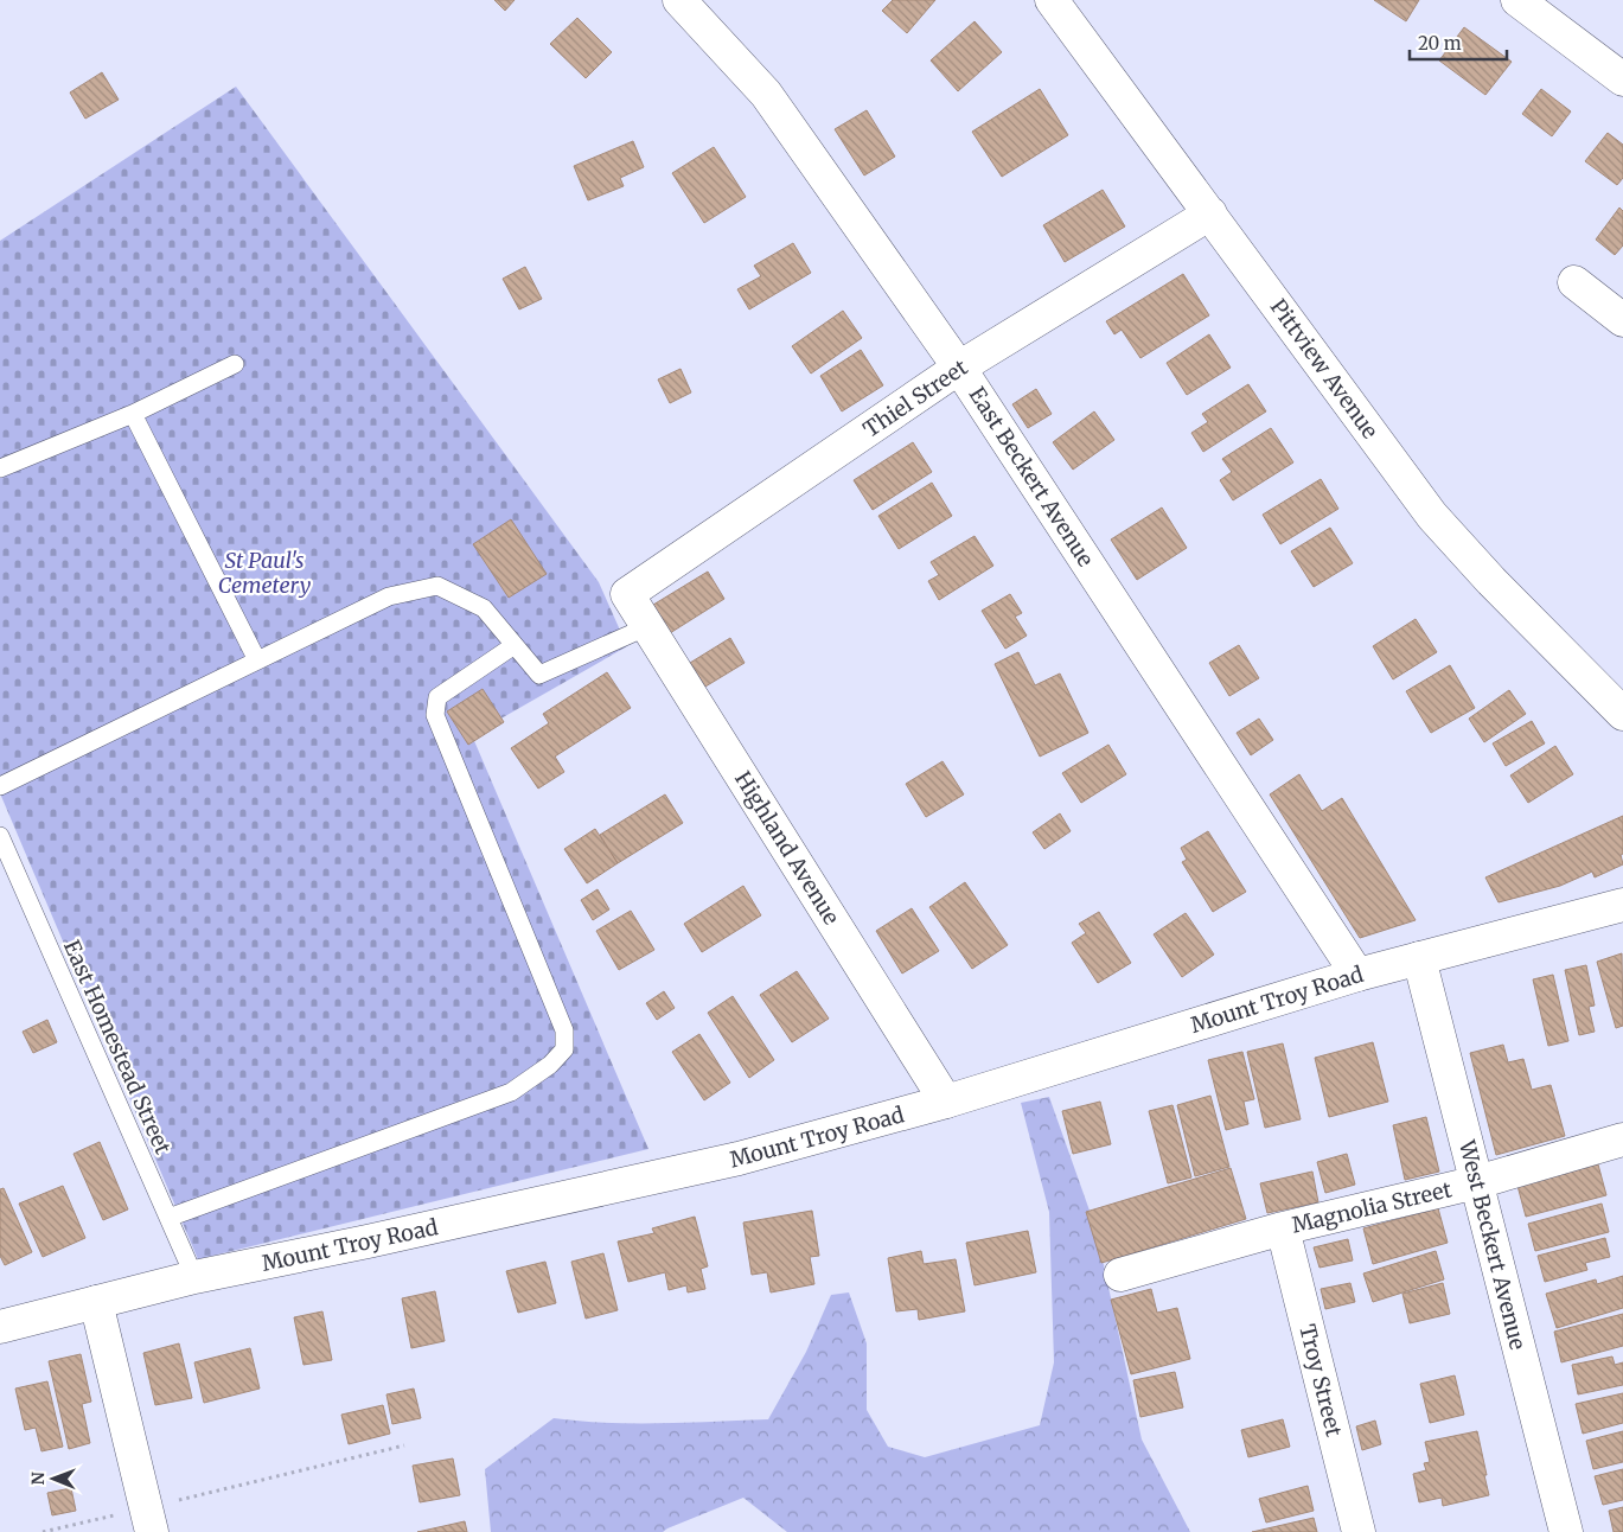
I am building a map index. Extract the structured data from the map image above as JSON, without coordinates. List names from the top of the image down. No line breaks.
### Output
{"streets":{"street":["Pittview Avenue","Thiel Street","East Beckert Avenue","Highland Avenue","Mount Troy Road","Magnolia Street","West Beckert Avenue","Troy Street"],"lane":["East Homestead Street"]},"crossings":[["Pittview Avenue","Thiel Street"],["Thiel Street","East Beckert Avenue"],["Thiel Street","Highland Avenue"],["East Beckert Avenue","Mount Troy Road"],["Highland Avenue","Mount Troy Road"],["Mount Troy Road","East Homestead Street"],["Mount Troy Road","West Beckert Avenue"],["Magnolia Street","West Beckert Avenue"],["Magnolia Street","Troy Street"]],"parks":["St Paul's Cemetery"],"scale_bar":"20 m","north":"left"}
